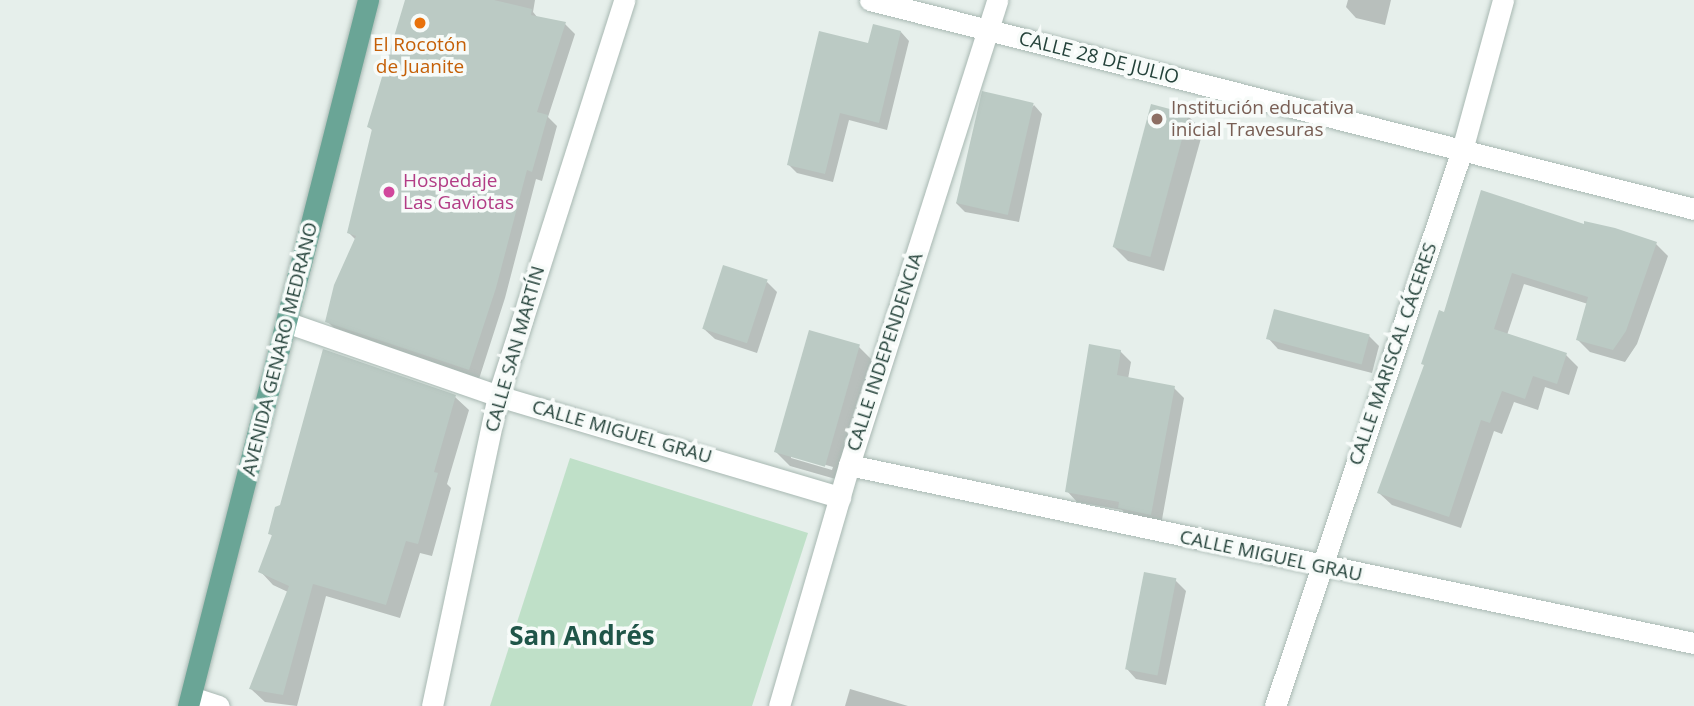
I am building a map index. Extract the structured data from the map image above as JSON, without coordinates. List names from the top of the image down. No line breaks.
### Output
{"streets":{"main road":["AVENIDA GENARO MEDRANO"],"street":["CALLE 28 DE JULIO","CALLE SAN MARTÍN","CALLE INDEPENDENCIA","CALLE MARISCAL CÁCERES","CALLE MIGUEL GRAU"]},"crossings":[["CALLE 28 DE JULIO","CALLE INDEPENDENCIA"],["CALLE 28 DE JULIO","CALLE MARISCAL CÁCERES"],["AVENIDA GENARO MEDRANO","CALLE MIGUEL GRAU"],["CALLE SAN MARTÍN","CALLE MIGUEL GRAU"],["CALLE INDEPENDENCIA","CALLE MIGUEL GRAU"],["CALLE MARISCAL CÁCERES","CALLE MIGUEL GRAU"]],"districts":["San Andrés"],"places":["El Rocotón de Juanite","Institución educativa inicial Travesuras","Hospedaje Las Gaviotas"]}
